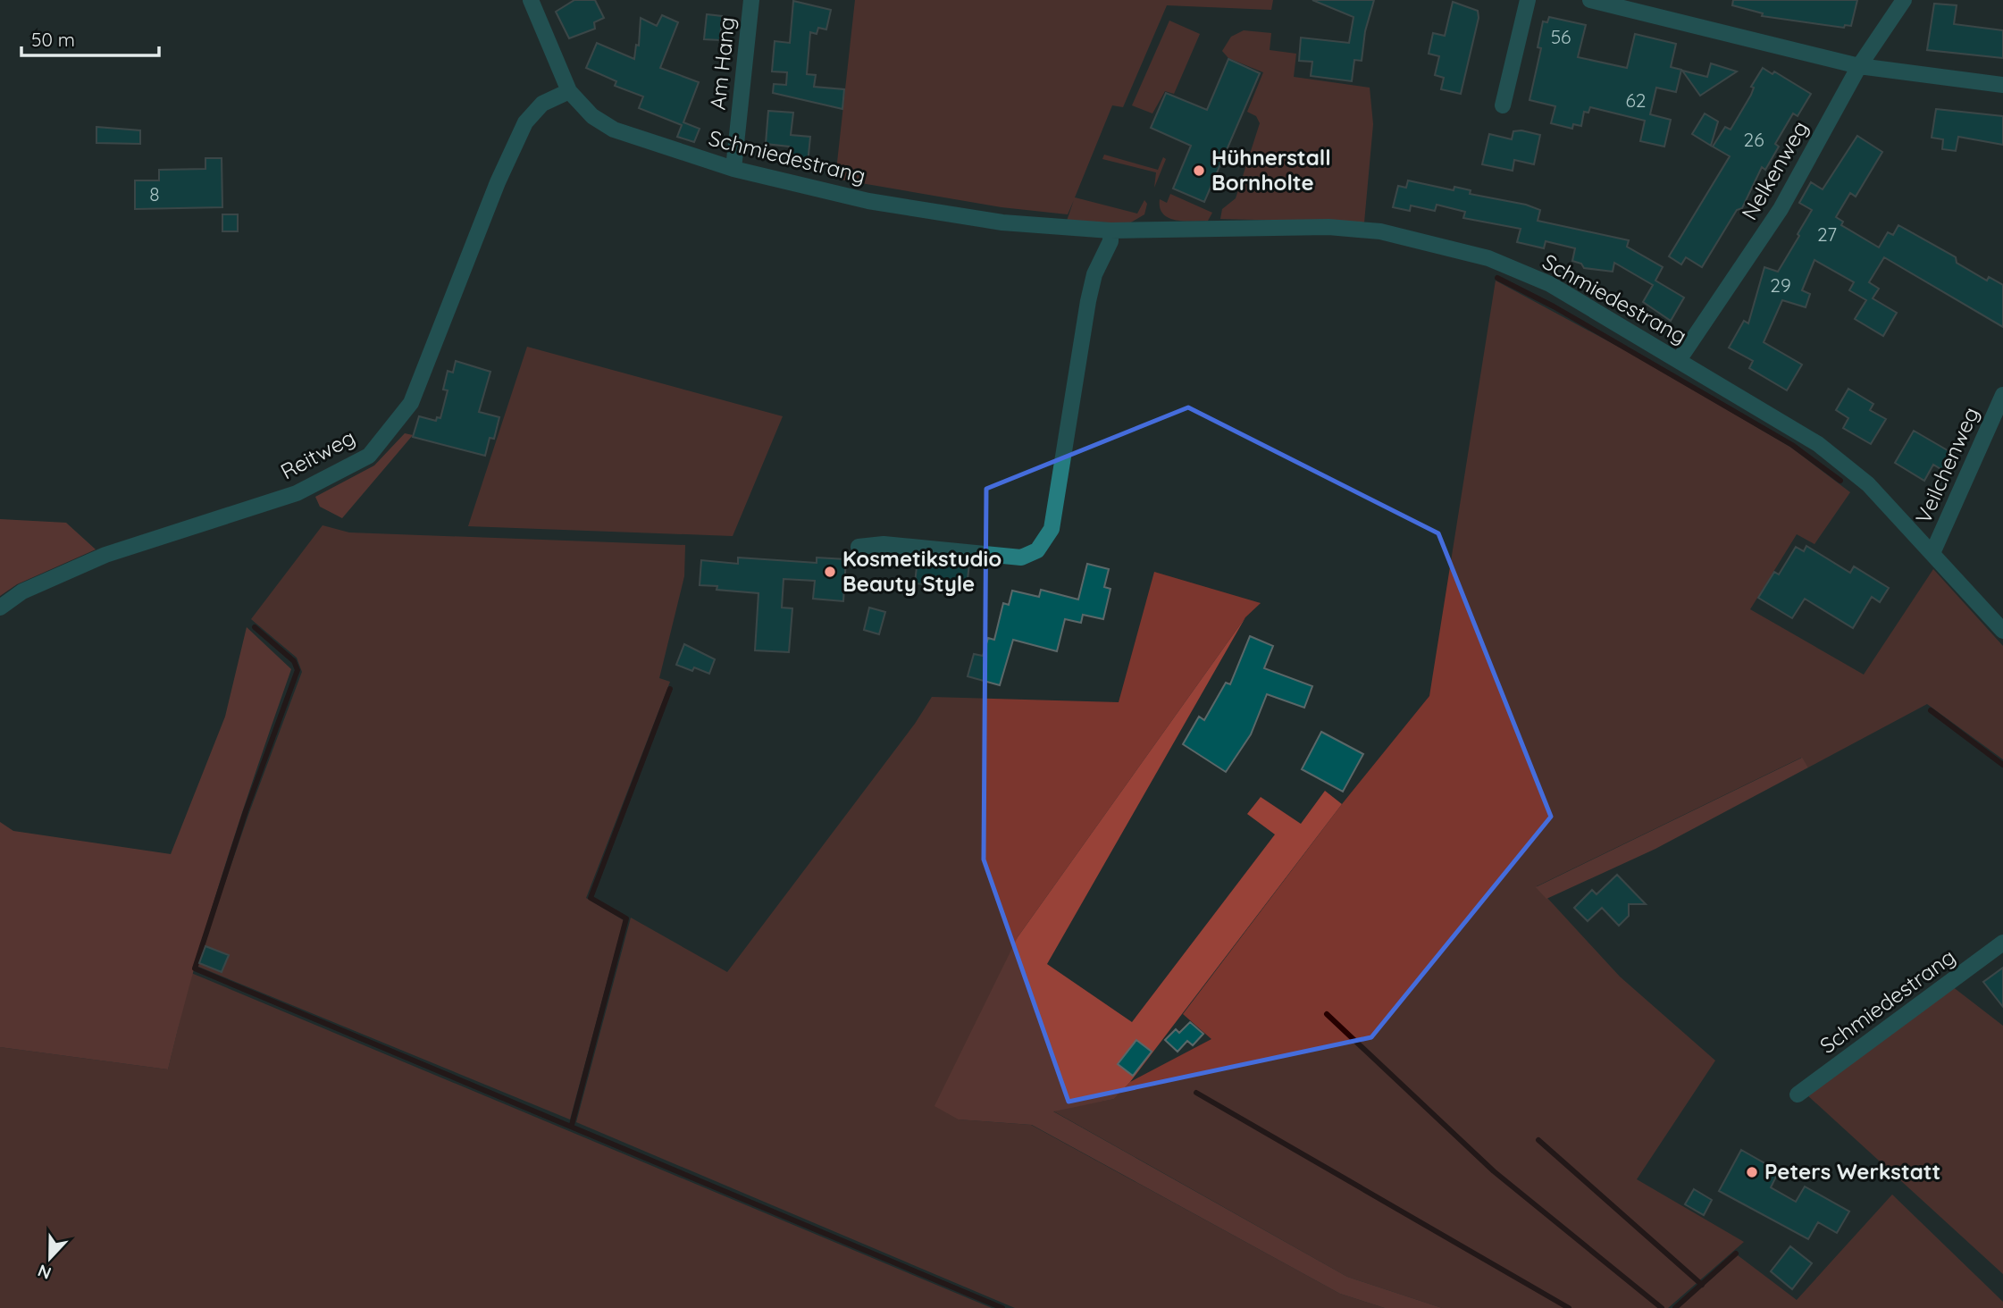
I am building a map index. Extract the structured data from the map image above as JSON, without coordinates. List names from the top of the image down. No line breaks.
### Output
{"streets":{"street":["Am Hang","Schmiedestrang","Nelkenweg","Reitweg","Veilchenweg"]},"crossings":[["Am Hang","Schmiedestrang"],["Schmiedestrang","Nelkenweg"],["Schmiedestrang","Reitweg"],["Schmiedestrang","Veilchenweg"]],"places":["Hühnerstall Bornholte","Kosmetikstudio Beauty Style","Peters Werkstatt"],"house_numbers":["56","62","26","8","27","29"],"scale_bar":"50 m","north":"bottom"}
